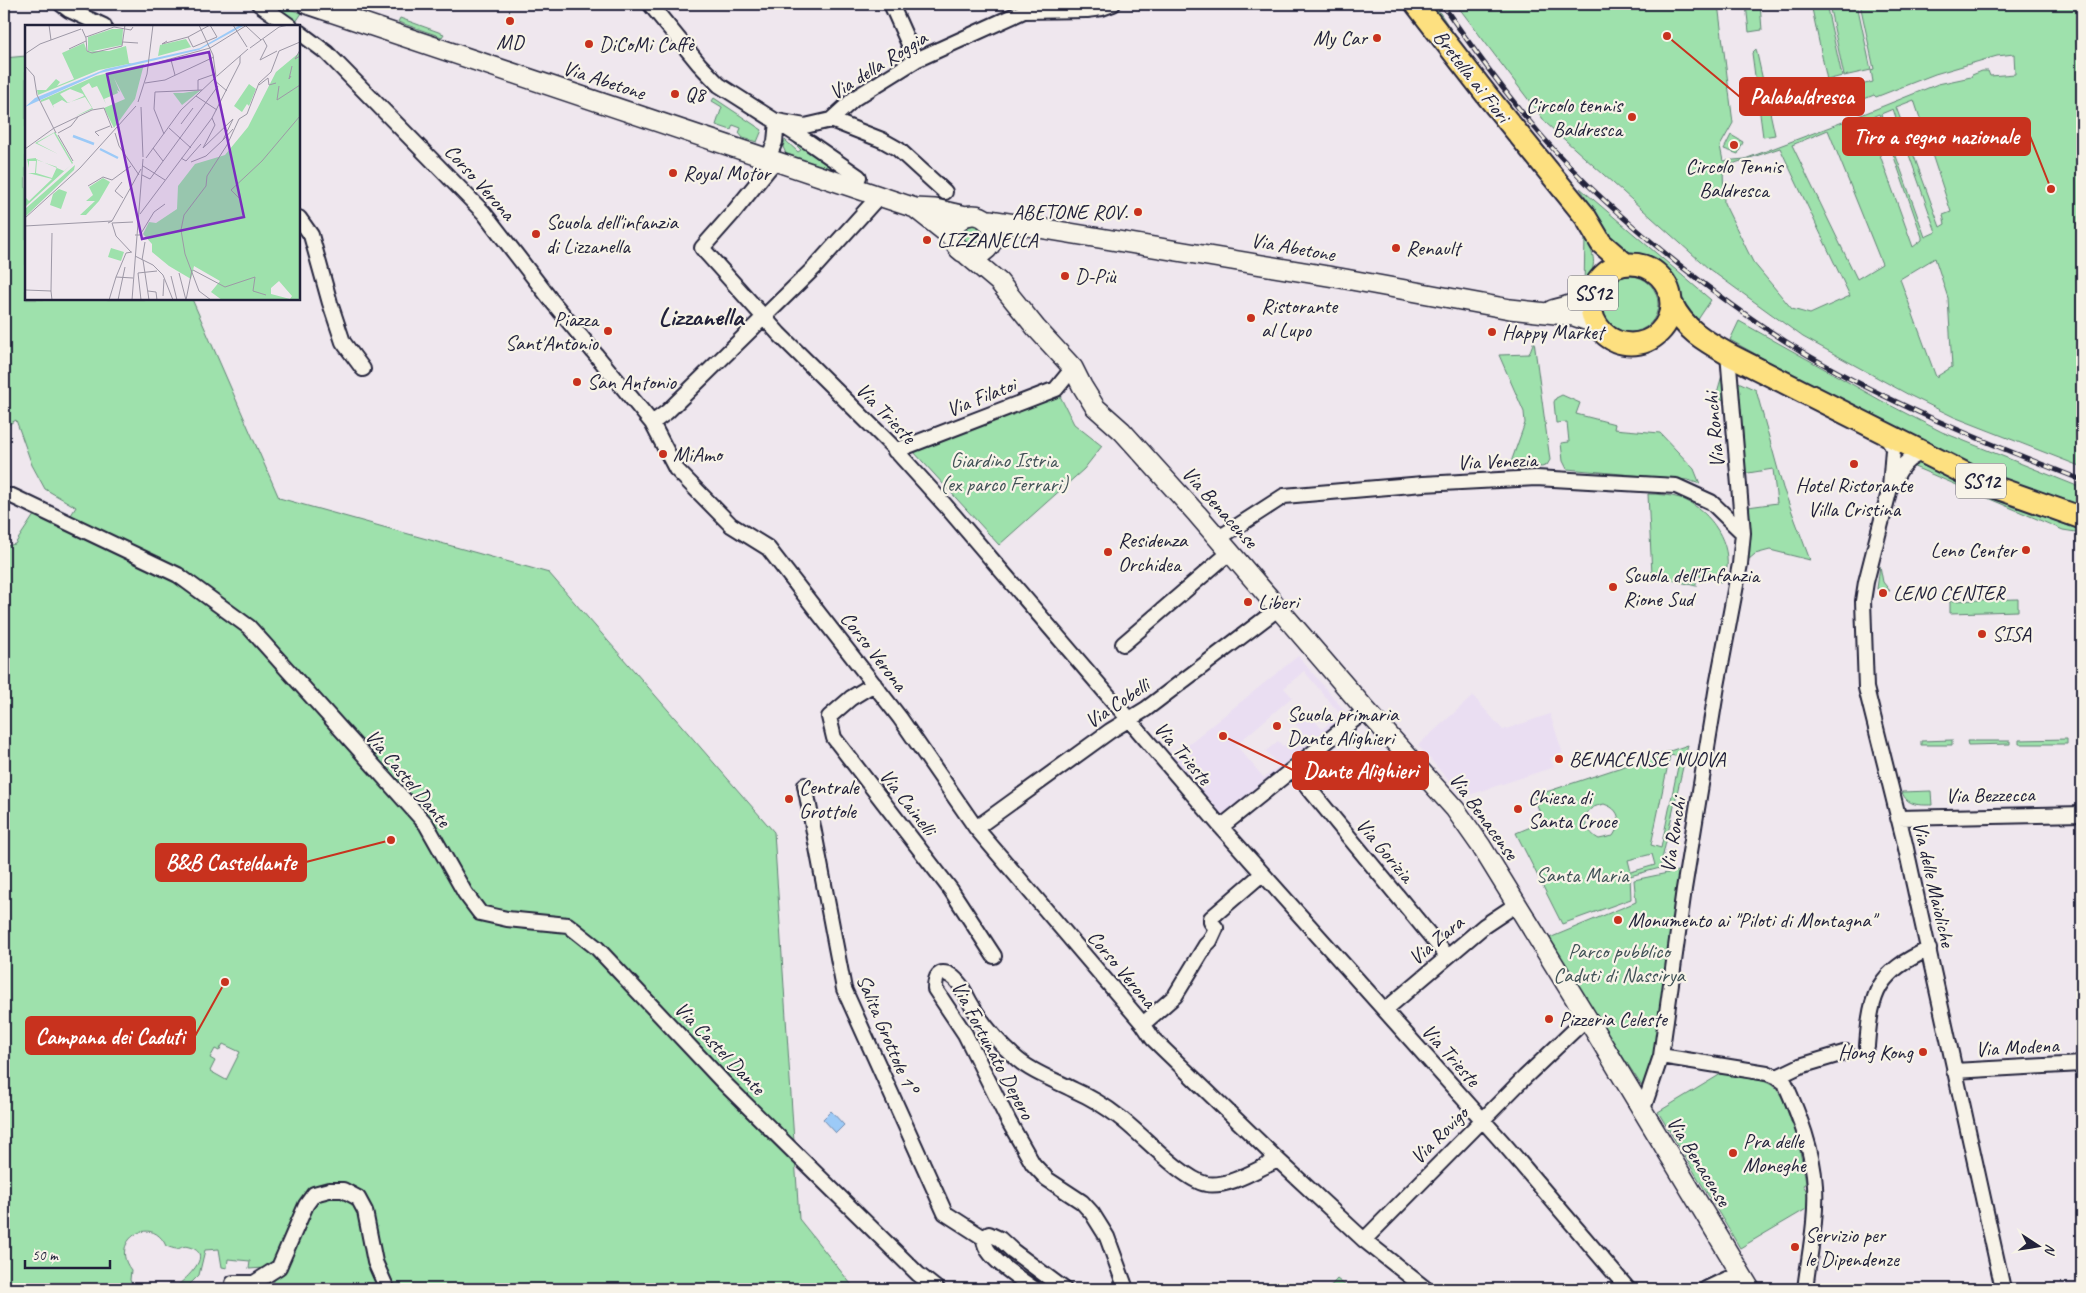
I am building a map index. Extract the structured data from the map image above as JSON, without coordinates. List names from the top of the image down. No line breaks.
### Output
{"streets":{"main road":["Bretella ai Fiori","Via Abetone","SS12","Via Benacense"],"street":["Via della Roggia","Corso Verona","Via Filatoi","Via Trieste","Via Ronchi","Via Venezia","Via Cobelli","Via Castel Dante","Via Bezzecca","Via Cainelli","Via Gorizia","Via delle Maioliche","Via Zara","Salita Grottole 1°","Via Modena","Via Fortunato Depero","Via Rovigo"]},"crossings":[["Bretella ai Fiori","SS12"],["Via Abetone","SS12"],["Via Abetone","Via Trieste"],["Corso Verona","Via Cobelli"],["Corso Verona","Via Cainelli"],["Corso Verona","Via Fortunato Depero"],["Corso Verona","Via Rovigo"],["SS12","Via Ronchi"],["SS12","Via Benacense"],["SS12","Via delle Maioliche"],["Via Filatoi","Via Trieste"],["Via Filatoi","Via Benacense"],["Via Trieste","Via Cobelli"],["Via Trieste","Via Zara"],["Via Trieste","Via Rovigo"],["Via Ronchi","Via Venezia"],["Via Ronchi","Via Benacense"],["Via Venezia","Via Benacense"],["Via Benacense","Via Cobelli"],["Via Benacense","Via Zara"],["Via Benacense","Via Rovigo"],["Via Bezzecca","Via delle Maioliche"],["Via Gorizia","Via Zara"],["Via delle Maioliche","Via Modena"]],"districts":["Lizzanella"],"parks":["Giardino Istria (ex parco Ferrari)","Santa Maria","Parco pubblico Caduti di Nassirya"],"places":["MD","Palabaldresca","My Car","DiCoMi Caffè","Q8","Circolo tennis Baldresca","Circolo Tennis Baldresca","Royal Motor","Tiro a segno nazionale","ABETONE ROV.","Scuola dell'infanzia di Lizzanella","LIZZANELLA","Renault","D-Più","Ristorante al Lupo","Piazza Sant'Antonio","Happy Market","San Antonio","MiAmo","Hotel Ristorante Villa Cristina","Leno Center","Residenza Orchidea","Scuola dell'Infanzia Rione Sud","LENO CENTER","Liberi","SISA","Scuola primaria Dante Alighieri","Dante Alighieri","BENACENSE NUOVA","Centrale Grottole","Chiesa di Santa Croce","B&B Casteldante","Monumento ai \"Piloti di Montagna\"","Campana dei Caduti","Pizzeria Celeste","Hong Kong","Pra delle Moneghe","Servizio per le Dipendenze"],"scale_bar":"50 m","north":"right"}
